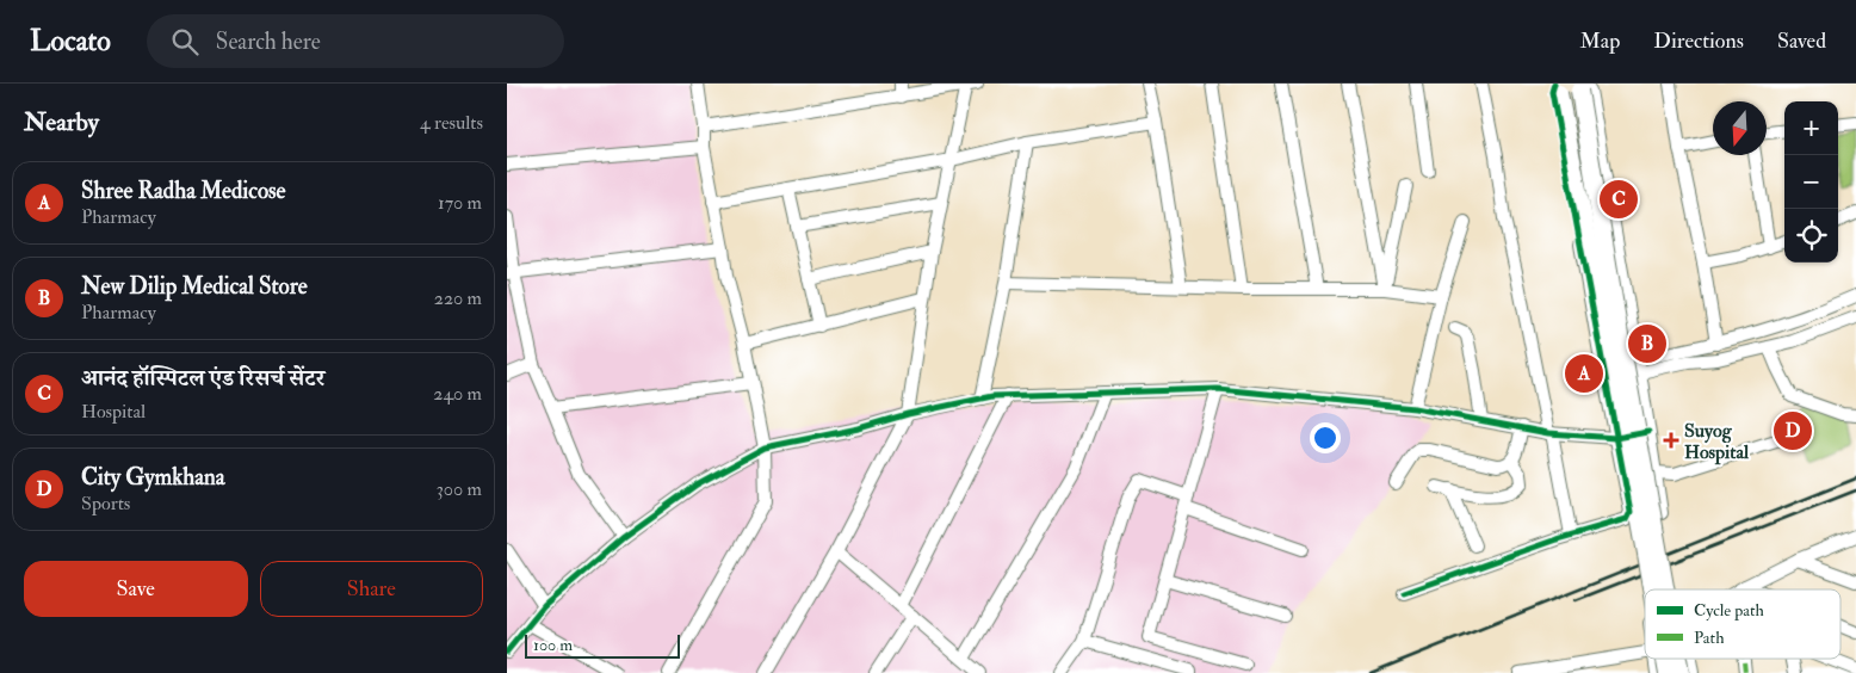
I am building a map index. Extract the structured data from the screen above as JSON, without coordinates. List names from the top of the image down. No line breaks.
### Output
{"places":{"health":["Suyog Hospital"]},"legend":["Cycle path","Path"],"scale_bar":"100 m","north":"bottom","page":{"header":"Locato","search":"Search here","nav":["Map","Directions","Saved"],"heading":["Nearby","4 results"],"map_buttons":["+","−"],"list":[{"mark":"A","name":"Shree Radha Medicose","note":"Pharmacy","value":"170 m"},{"mark":"B","name":"New Dilip Medical Store","note":"Pharmacy","value":"220 m"},{"mark":"C","name":"आनंद हॉस्पिटल एंड रिसर्च सेंटर","note":"Hospital","value":"240 m"},{"mark":"D","name":"City Gymkhana","note":"Sports","value":"300 m"}],"pins":["C","B","A","D"],"buttons":["Save","Share"],"scale":"100 m"}}
